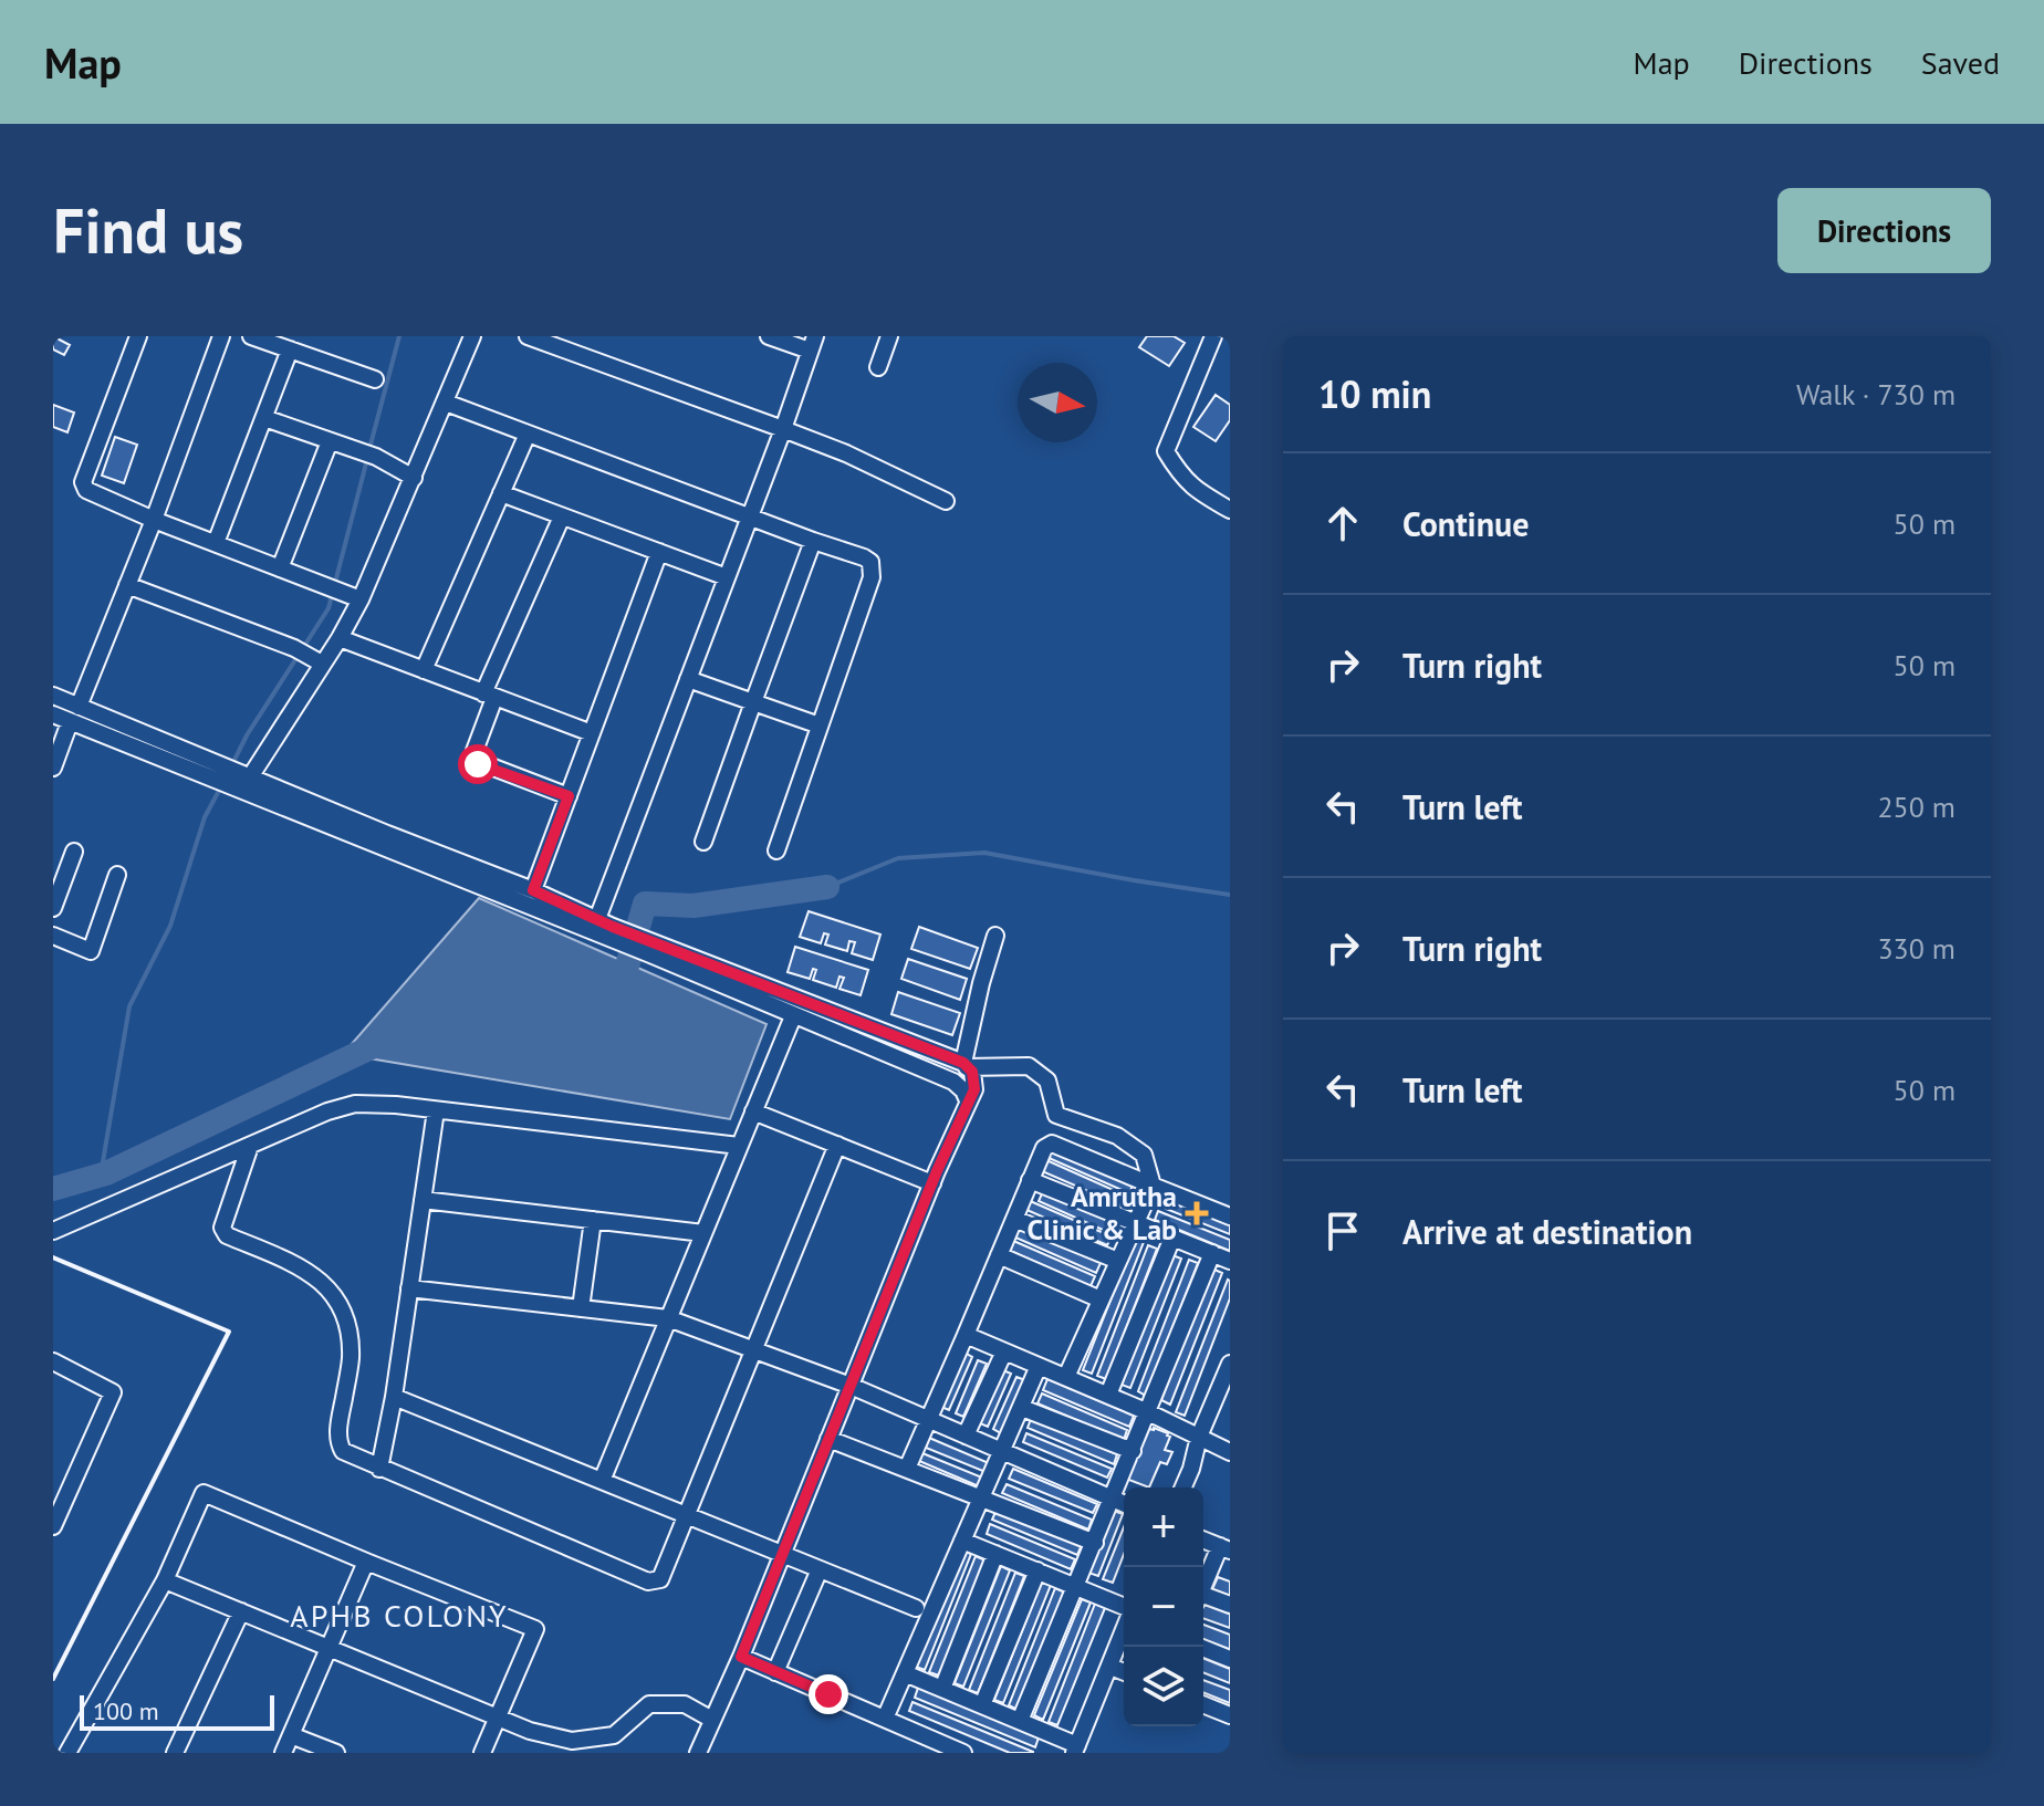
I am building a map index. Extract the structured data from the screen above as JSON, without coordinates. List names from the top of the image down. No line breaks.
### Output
{"districts":["APHB COLONY"],"places":{"health":["Amrutha Clinic & Lab"]},"scale_bar":"100 m","north":"right","page":{"header":"Map","nav":["Map","Directions","Saved"],"buttons":"Directions","title":"Find us","heading":["10 min","Walk · 730 m"],"list":[["Continue","50 m"],["Turn right","50 m"],["Turn left","250 m"],["Turn right","330 m"],["Turn left","50 m"],"Arrive at destination"],"map_buttons":["+","−"],"scale":"100 m"}}
